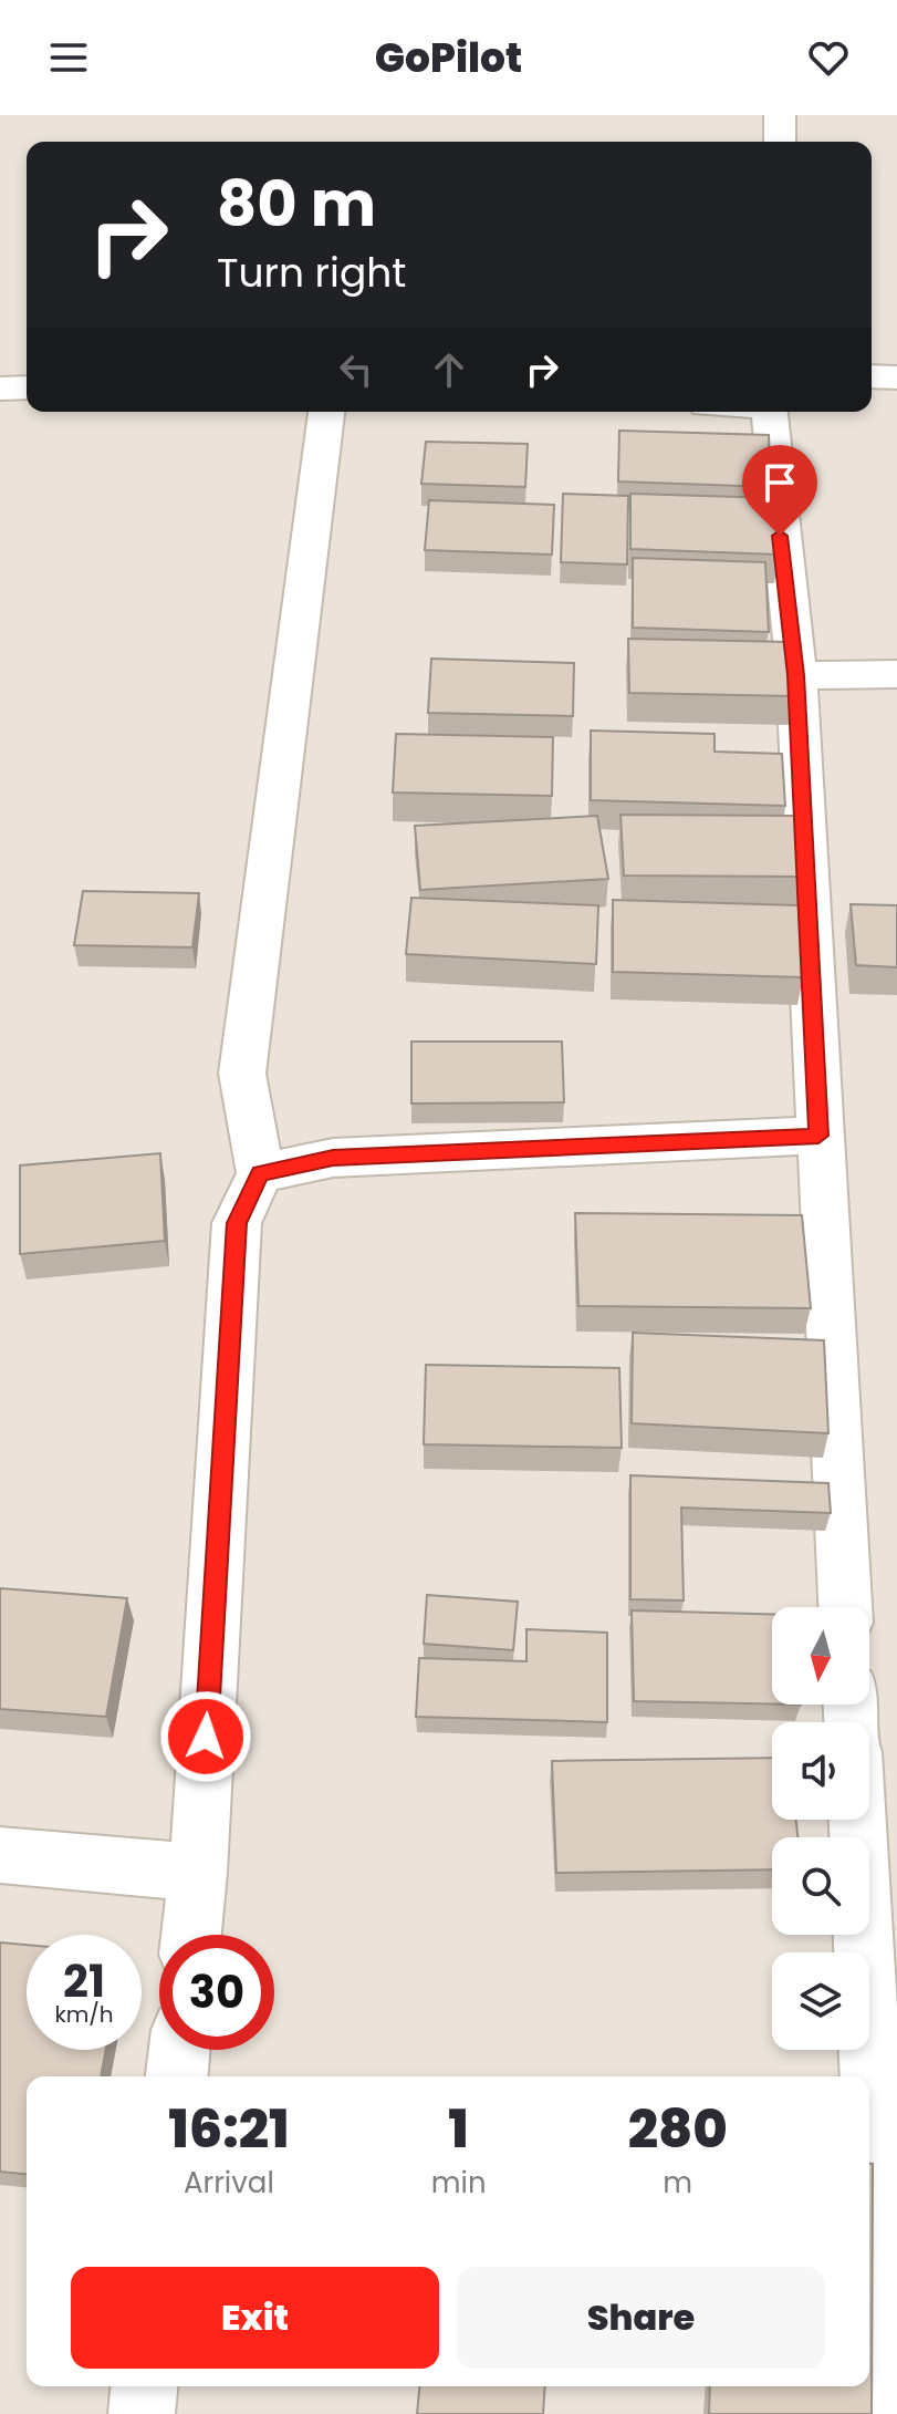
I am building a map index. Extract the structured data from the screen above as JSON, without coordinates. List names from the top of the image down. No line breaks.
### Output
{"north":"bottom","page":{"header":"GoPilot","turn":["80 m","Turn right"],"speed":"21 km/h","limit":"30","eta":["16:21","Arrival","1","min","280","m"],"buttons":["Exit","Share"]}}
